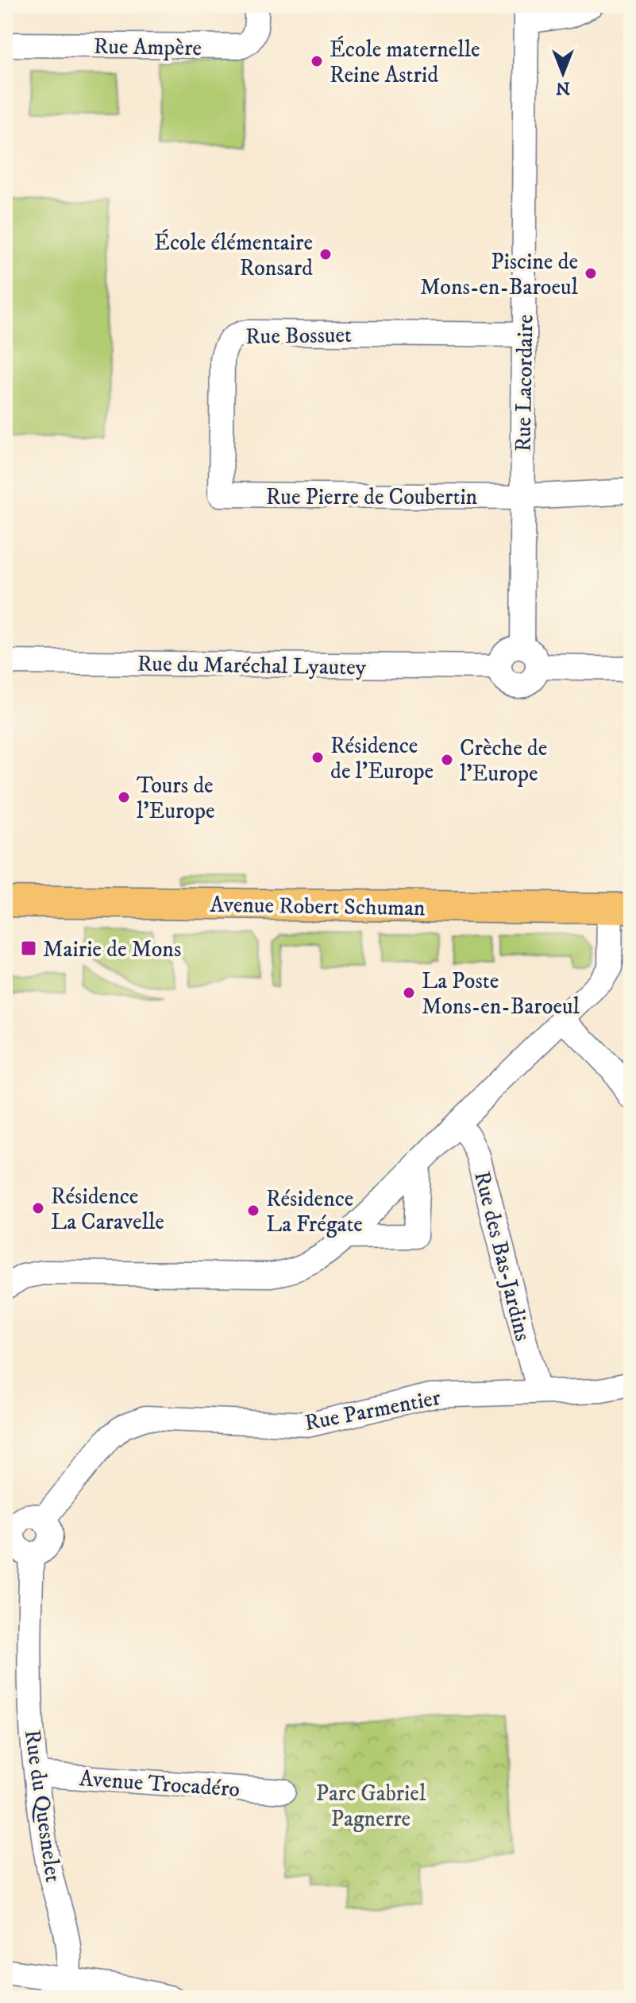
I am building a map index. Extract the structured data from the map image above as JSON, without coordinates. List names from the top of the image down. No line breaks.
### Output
{"streets":{"main road":["Avenue Robert Schuman"],"street":["Rue Ampère","Rue Bossuet","Rue Lacordaire","Rue Pierre de Coubertin","Rue du Maréchal Lyautey","Rue des Bas-Jardins","Rue Parmentier","Avenue Trocadéro","Rue du Quesnelet"]},"crossings":[["Rue Bossuet","Rue Lacordaire"],["Rue Bossuet","Rue Pierre de Coubertin"],["Rue Lacordaire","Rue Pierre de Coubertin"],["Rue Lacordaire","Rue du Maréchal Lyautey"],["Rue des Bas-Jardins","Rue Parmentier"],["Rue Parmentier","Rue du Quesnelet"],["Avenue Trocadéro","Rue du Quesnelet"]],"parks":["Parc Gabriel Pagnerre"],"places":{"other":["École maternelle Reine Astrid","École élémentaire Ronsard","Piscine de Mons-en-Baroeul","Résidence de l'Europe","Crèche de l'Europe","Tours de l'Europe","La Poste Mons-en-Baroeul","Résidence La Caravelle","Résidence La Frégate"],"transit":["Mairie de Mons"]},"north":"bottom"}
